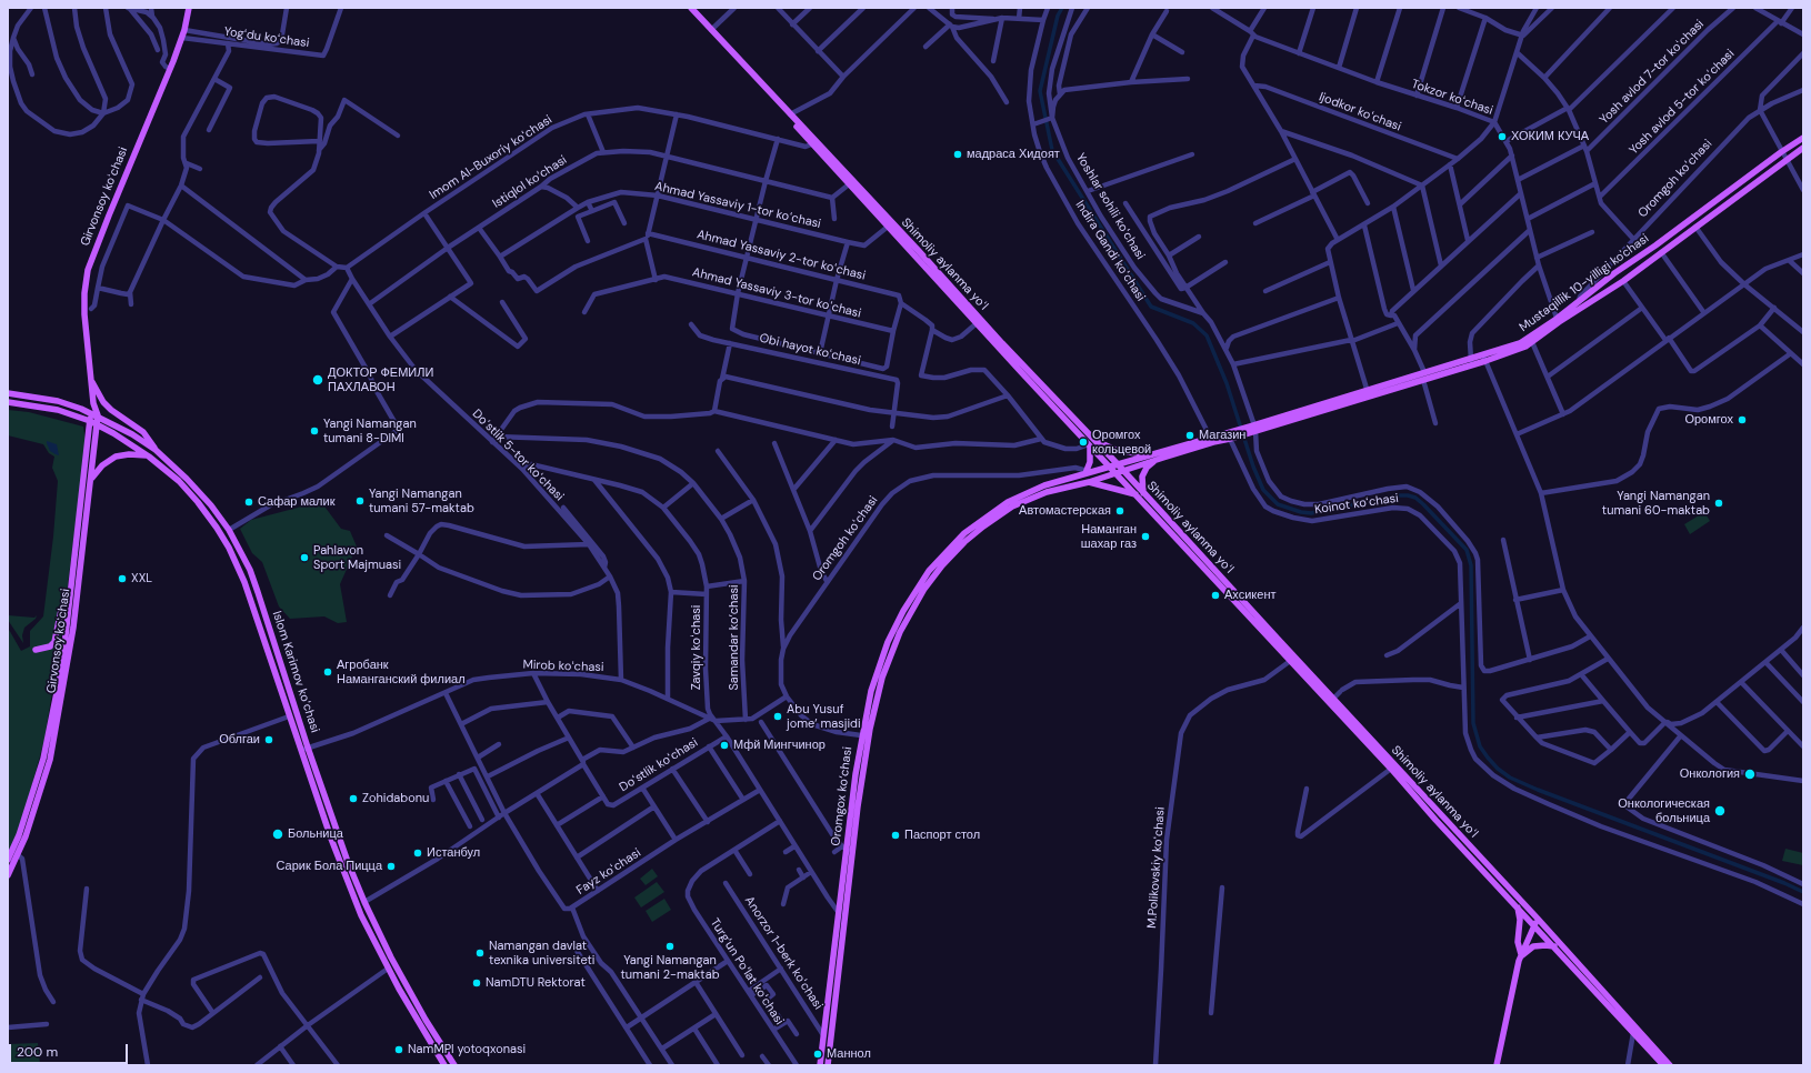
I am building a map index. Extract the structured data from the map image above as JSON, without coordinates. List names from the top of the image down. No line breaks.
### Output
{"streets":{"main road":["Girvonsoy koʻchasi","Shimoliy aylanma yoʻl","Mustaqillik 10-yilligi ko'chasi","Islom Karimov koʻchasi","Oromgox ko‘chasi"],"street":["Yogʻdu koʻchasi","Yosh avlod 7-tor koʻchasi","Tokzor koʻchasi","Yosh avlod 5-tor koʻchasi","Ijodkor koʻchasi","Imom Al-Buxoriy koʻchasi","Oromgoh koʻchasi","Istiqlol ko‘chasi","Ahmad Yassaviy 1-tor koʻchasi","Yoshlar sohili koʻchasi","Indira Gandi koʻchasi","Ahmad Yassaviy 2-tor koʻchasi","Ahmad Yassaviy 3-tor koʻchasi","Obi hayot koʻchasi","Doʻstlik 5-tor koʻchasi","Koinot koʻchasi","Samandar ko‘chasi","Zavqiy koʻchasi","Mirob koʻchasi","Doʻstlik koʻchasi","M.Polikovskiy koʻchasi","Fayz koʻchasi","Anorzor 1-berk koʻchasi","Turgʻun Poʻlat koʻchasi"]},"crossings":[["Yogʻdu koʻchasi","Girvonsoy koʻchasi"],["Tokzor koʻchasi","Mustaqillik 10-yilligi ko'chasi"],["Imom Al-Buxoriy koʻchasi","Shimoliy aylanma yoʻl"],["Imom Al-Buxoriy koʻchasi","Doʻstlik 5-tor koʻchasi"],["Oromgoh koʻchasi","Mustaqillik 10-yilligi ko'chasi"],["Oromgoh koʻchasi","Oromgox ko‘chasi"],["Istiqlol ko‘chasi","Doʻstlik 5-tor koʻchasi"],["Girvonsoy koʻchasi","Islom Karimov koʻchasi"],["Ahmad Yassaviy 1-tor koʻchasi","Shimoliy aylanma yoʻl"],["Indira Gandi koʻchasi","Mustaqillik 10-yilligi ko'chasi"],["Shimoliy aylanma yoʻl","M.Polikovskiy koʻchasi"],["Mustaqillik 10-yilligi ko'chasi","Koinot koʻchasi"],["Doʻstlik 5-tor koʻchasi","Zavqiy koʻchasi"],["Doʻstlik 5-tor koʻchasi","Mirob koʻchasi"],["Zavqiy koʻchasi","Mirob koʻchasi"],["Zavqiy koʻchasi","Doʻstlik koʻchasi"],["Zavqiy koʻchasi","Oromgox ko‘chasi"],["Zavqiy koʻchasi","Fayz koʻchasi"],["Mirob koʻchasi","Islom Karimov koʻchasi"],["Oromgox ko‘chasi","Anorzor 1-berk koʻchasi"]],"places":["ХОКИМ КУЧА","мадраса Хидоят","ДОКТОР ФЕМИЛИ ПАХЛАВОН","Оромгох","Yangi Namangan tumani 8-DIMI","Магазин","Оромгох кольцевой","Yangi Namangan tumani 57-maktab","Сафар малик","Yangi Namangan tumani 60-maktab","Автомастерская","Наманган шахар газ","Pahlavon Sport Majmuasi","XXL","Ахсикент","Агробанк Наманганский филиал","Abu Yusuf jome’ masjidi","Облгаи","Мфй Мингчинор","Онкология","Zohidabonu","Онкологическая больница","Больница","Паспорт стол","Истанбул","Сарик Бола Пицца","Yangi Namangan tumani 2-maktab","Namangan davlat texnika universiteti","NamDTU Rektorat","NamMPI yotoqxonasi","Маннол"],"scale_bar":"200 m"}
